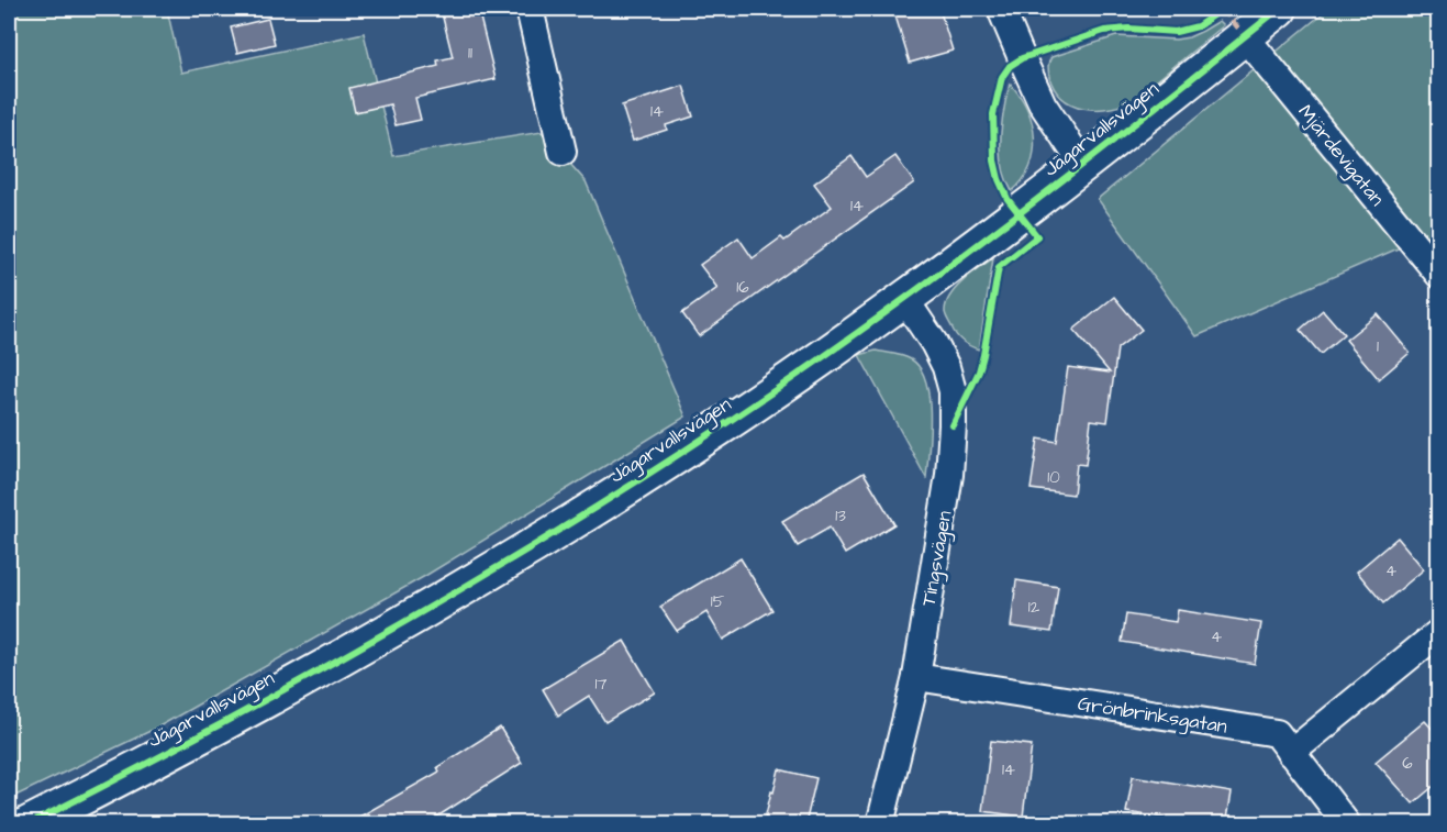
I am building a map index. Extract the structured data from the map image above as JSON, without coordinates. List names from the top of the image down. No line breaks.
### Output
{"streets":{"street":["Jägarvallsvägen","Mjärdevigatan","Tingsvägen","Grönbrinksgatan"]},"crossings":[["Jägarvallsvägen","Mjärdevigatan"],["Jägarvallsvägen","Tingsvägen"],["Tingsvägen","Grönbrinksgatan"]],"house_numbers":["11","14","14","16","1","10","13","4","15","12","4","17","6","14"]}
